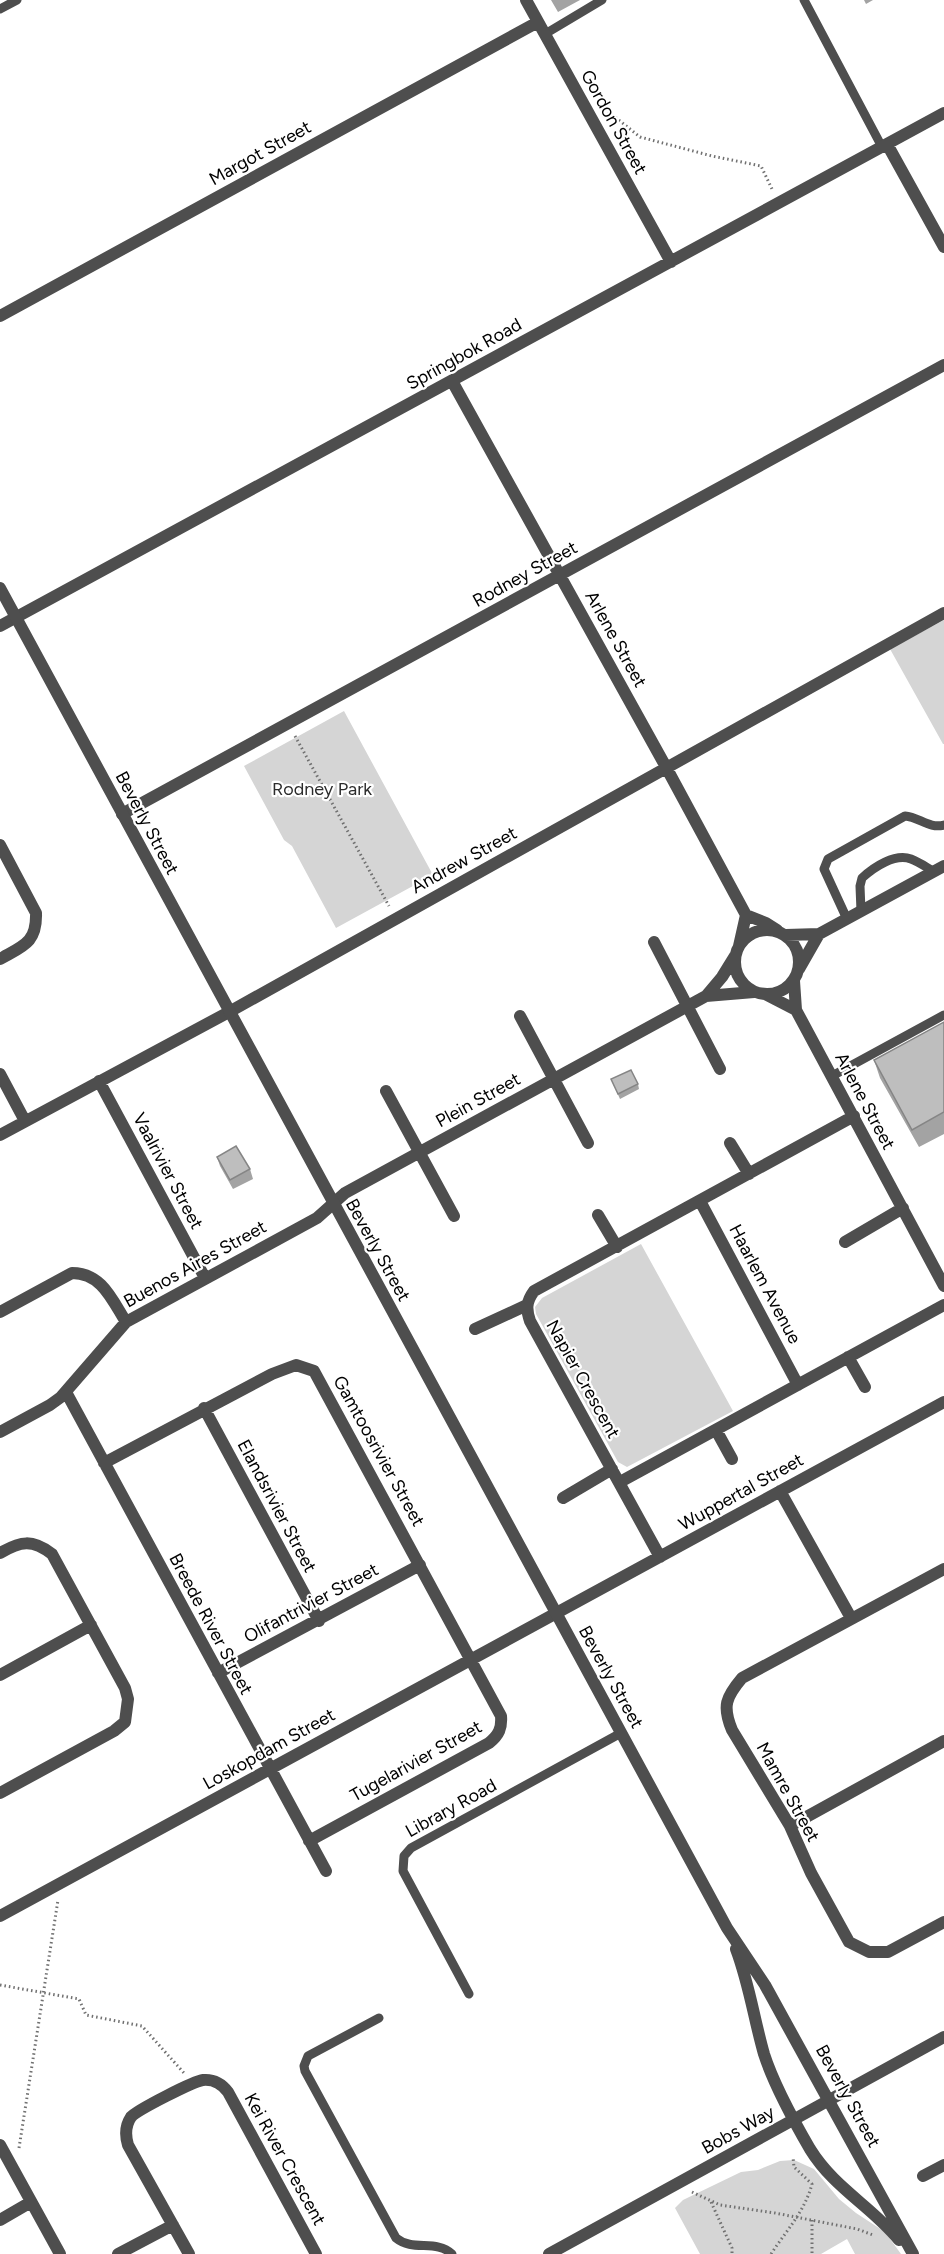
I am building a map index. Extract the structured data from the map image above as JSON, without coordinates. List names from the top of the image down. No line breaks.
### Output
{"streets":{"street":["Gordon Street","Margot Street","Springbok Road","Rodney Street","Arlene Street","Beverly Street","Andrew Street","Plein Street","Vaalrivier Street","Buenos Aires Street","Haarlem Avenue","Napier Crescent","Gamtoosrivier Street","Wuppertal Street","Elandsrivier Street","Olifantrivier Street","Breede River Street","Loskopdam Street","Tugelarivier Street","Mamre Street","Bobs Way","Kei River Crescent"],"lane":["Library Road"]},"crossings":[["Gordon Street","Margot Street"],["Gordon Street","Springbok Road"],["Springbok Road","Arlene Street"],["Springbok Road","Beverly Street"],["Rodney Street","Arlene Street"],["Rodney Street","Beverly Street"],["Arlene Street","Andrew Street"],["Arlene Street","Plein Street"],["Arlene Street","Napier Crescent"],["Beverly Street","Andrew Street"],["Beverly Street","Plein Street"],["Beverly Street","Buenos Aires Street"],["Beverly Street","Wuppertal Street"],["Beverly Street","Loskopdam Street"],["Beverly Street","Library Road"],["Beverly Street","Bobs Way"],["Andrew Street","Vaalrivier Street"],["Plein Street","Buenos Aires Street"],["Vaalrivier Street","Buenos Aires Street"],["Buenos Aires Street","Breede River Street"],["Haarlem Avenue","Napier Crescent"],["Napier Crescent","Wuppertal Street"],["Gamtoosrivier Street","Elandsrivier Street"],["Gamtoosrivier Street","Olifantrivier Street"],["Gamtoosrivier Street","Breede River Street"],["Gamtoosrivier Street","Loskopdam Street"],["Gamtoosrivier Street","Tugelarivier Street"],["Wuppertal Street","Loskopdam Street"],["Elandsrivier Street","Olifantrivier Street"],["Olifantrivier Street","Breede River Street"],["Breede River Street","Loskopdam Street"],["Breede River Street","Tugelarivier Street"],["Loskopdam Street","Tugelarivier Street"]],"parks":["Rodney Park"]}
